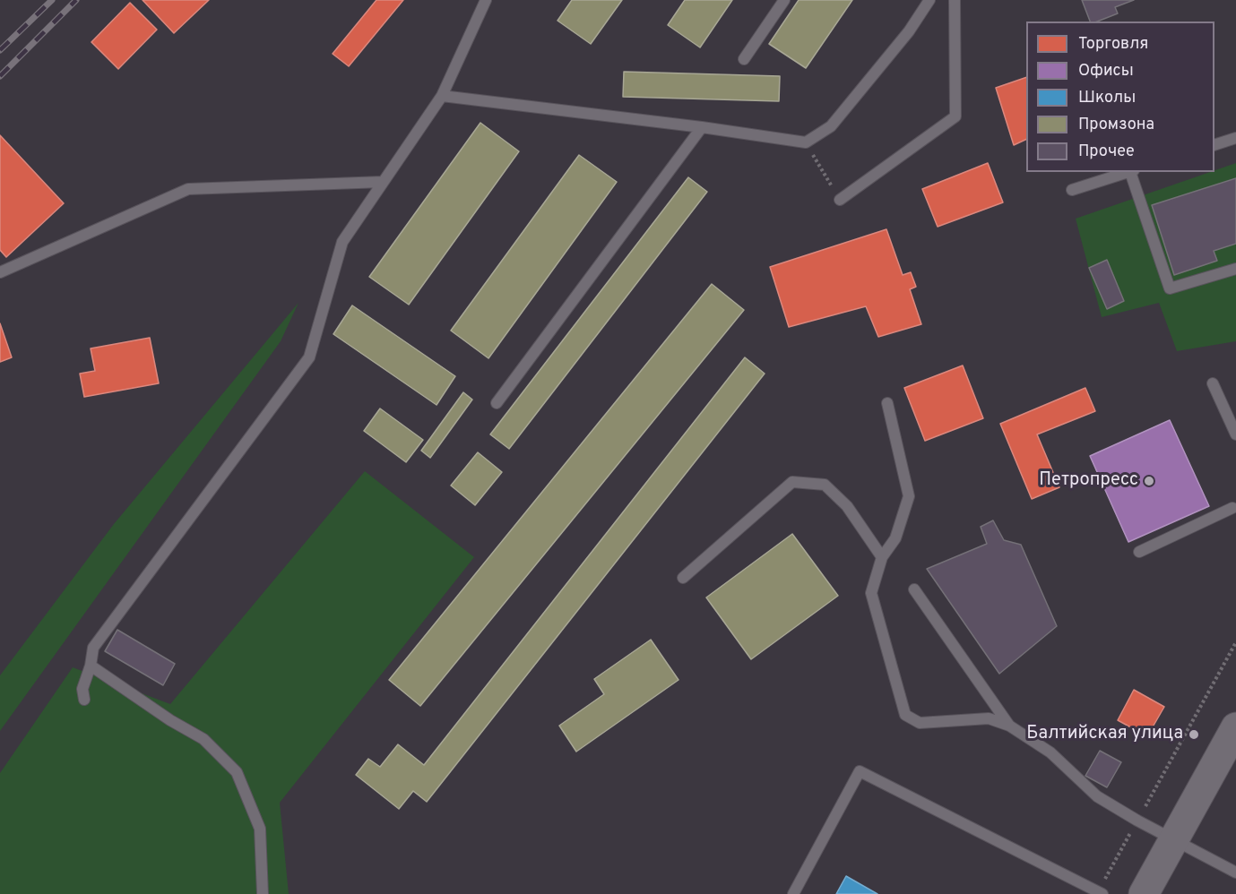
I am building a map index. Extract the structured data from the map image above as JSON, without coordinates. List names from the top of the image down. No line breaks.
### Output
{"places":["Петропресс","Балтийская улица"],"legend":["Торговля","Офисы","Школы","Промзона","Прочее"]}
